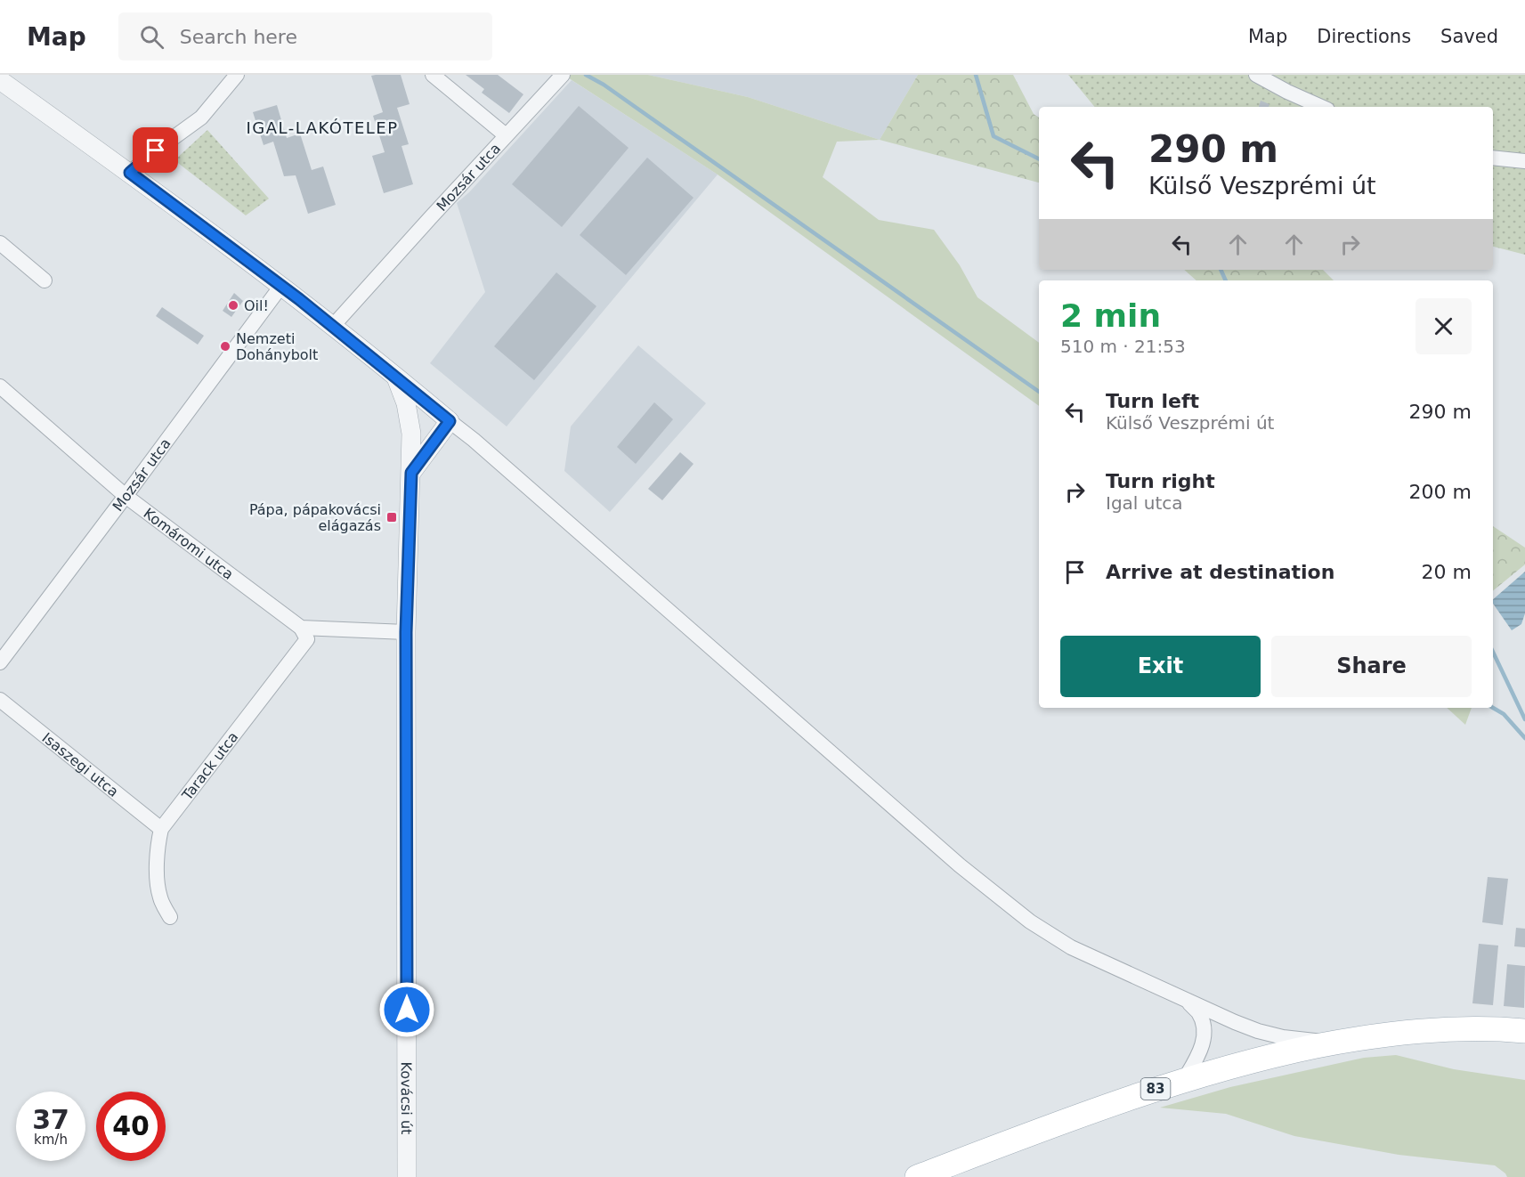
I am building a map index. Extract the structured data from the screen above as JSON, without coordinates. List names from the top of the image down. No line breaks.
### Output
{"streets":{"main road":["83"],"street":["Mozsár utca","Komáromi utca","Isaszegi utca","Tarack utca","Kovácsi út"]},"crossings":[["Mozsár utca","Komáromi utca"],["Komáromi utca","Tarack utca"],["Isaszegi utca","Tarack utca"]],"districts":["IGAL-LAKÓTELEP"],"places":{"other":["Oil!","Nemzeti Dohánybolt"],"transit":["Pápa, pápakovácsi elágazás"]},"page":{"header":"Map","search":"Search here","nav":["Map","Directions","Saved"],"turn":["290 m","Külső Veszprémi út"],"heading":["2 min","510 m · 21:53"],"list":[{"name":"Turn left","note":"Külső Veszprémi út","value":"290 m"},{"name":"Turn right","note":"Igal utca","value":"200 m"},{"name":"Arrive at destination","value":"20 m"}],"buttons":["Exit","Share"],"speed":"37 km/h","limit":"40"}}
